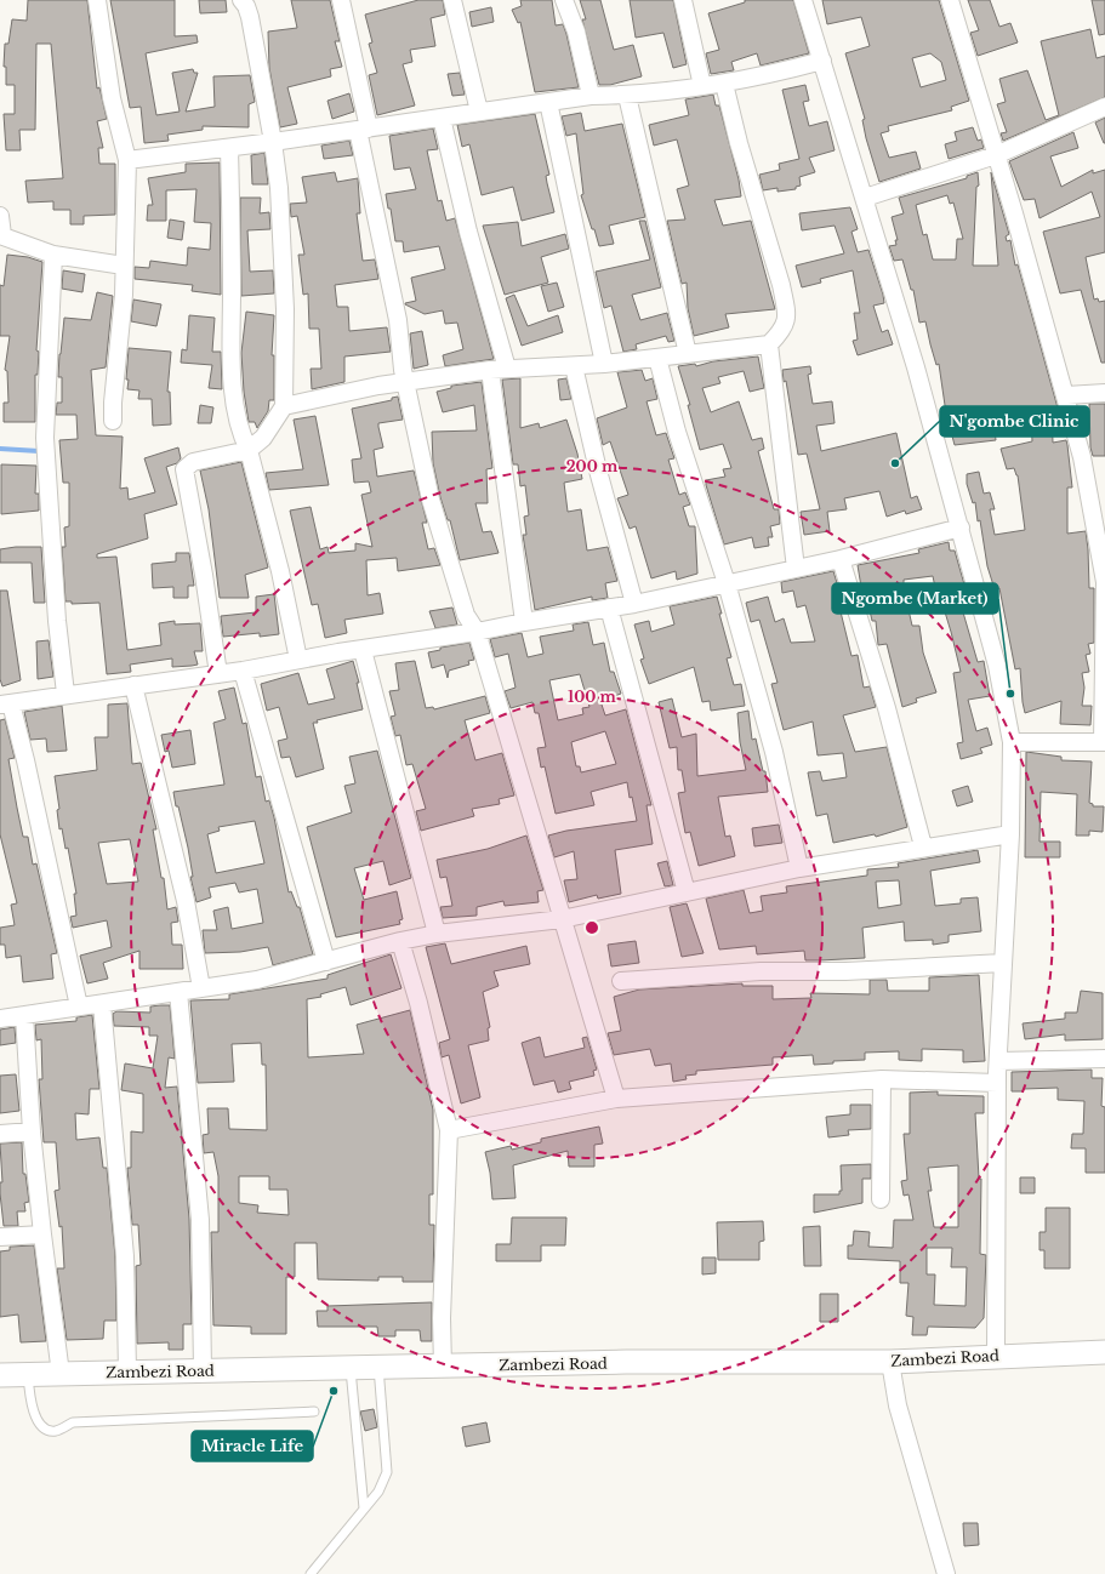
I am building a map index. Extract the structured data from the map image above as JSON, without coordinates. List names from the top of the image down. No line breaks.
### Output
{"streets":{"main road":["Zambezi Road"]},"places":["N'gombe Clinic","Ngombe (Market)","Miracle Life"],"rings":["200 m","100 m"]}
